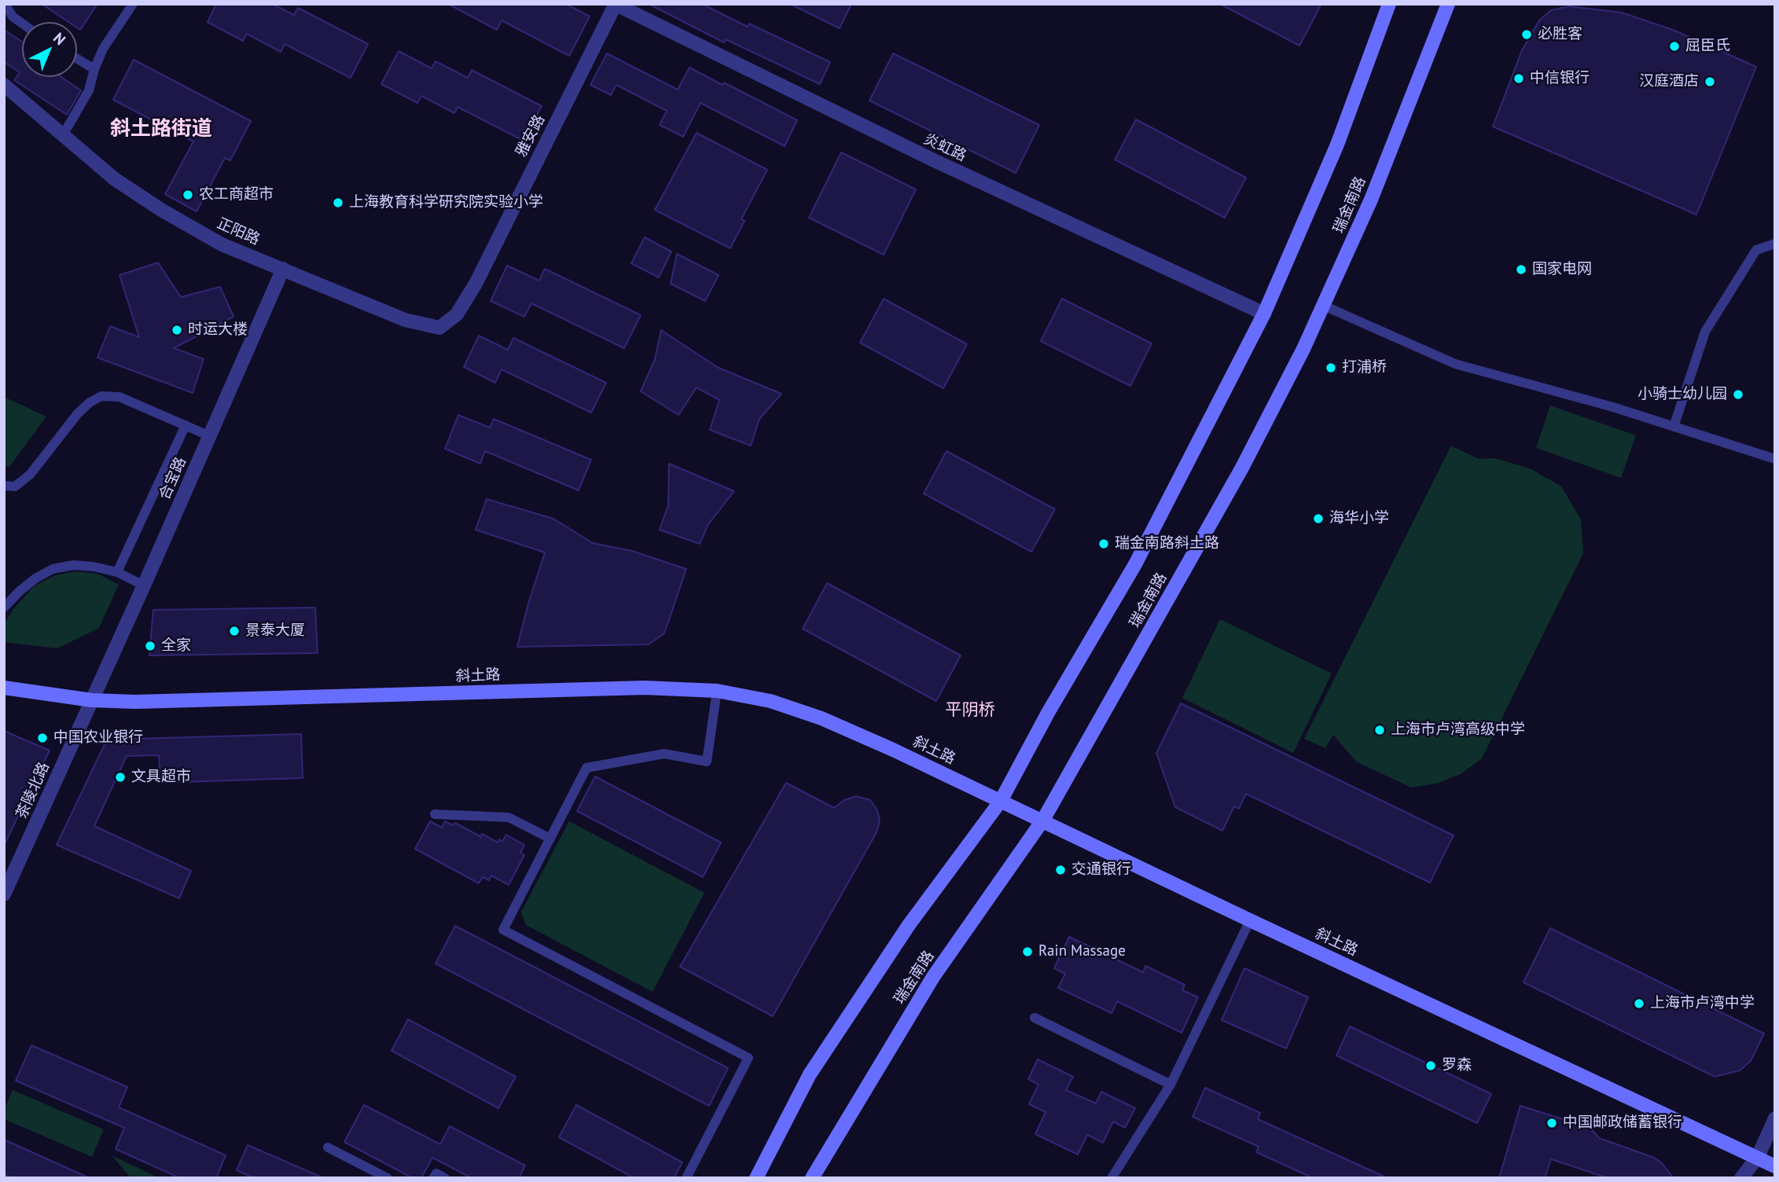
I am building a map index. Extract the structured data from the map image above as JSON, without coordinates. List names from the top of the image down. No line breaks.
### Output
{"streets":{"main road":["瑞金南路","斜土路"],"street":["雅安路","炎虹路","正阳路","合宝路","茶陵北路"]},"crossings":[["雅安路","炎虹路"],["雅安路","正阳路"],["炎虹路","瑞金南路"],["瑞金南路","斜土路"],["正阳路","合宝路"],["合宝路","斜土路"],["合宝路","茶陵北路"],["斜土路","茶陵北路"]],"districts":["斜土路街道","平阴桥"],"places":["必胜客","屈臣氏","中信银行","汉庭酒店","农工商超市","上海教育科学研究院实验小学","国家电网","时运大楼","打浦桥","小骑士幼儿园","海华小学","瑞金南路斜土路","景泰大厦","全家","上海市卢湾高级中学","中国农业银行","文具超市","交通银行","Rain Massage","上海市卢湾中学","罗森","中国邮政储蓄银行"],"north":"top right"}
